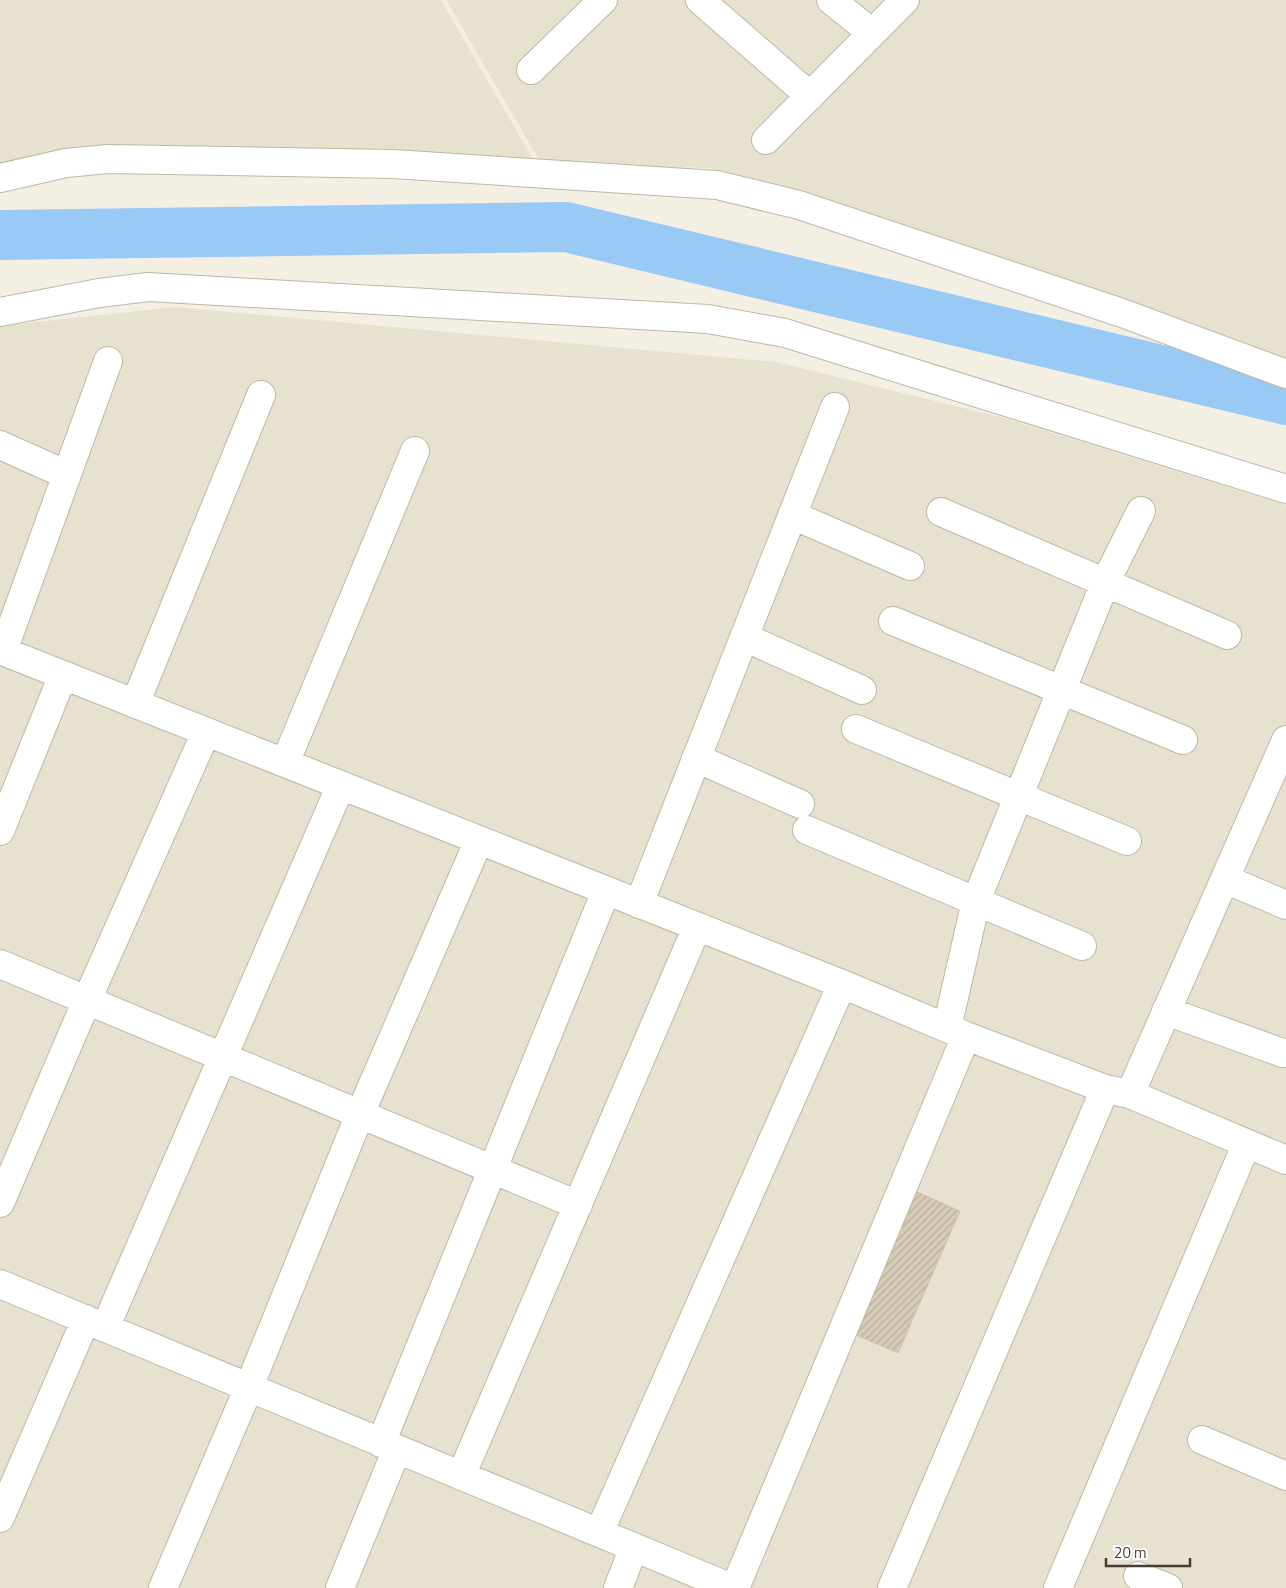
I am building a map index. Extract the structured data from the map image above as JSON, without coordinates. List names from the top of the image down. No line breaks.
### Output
{"scale_bar":"20 m"}
